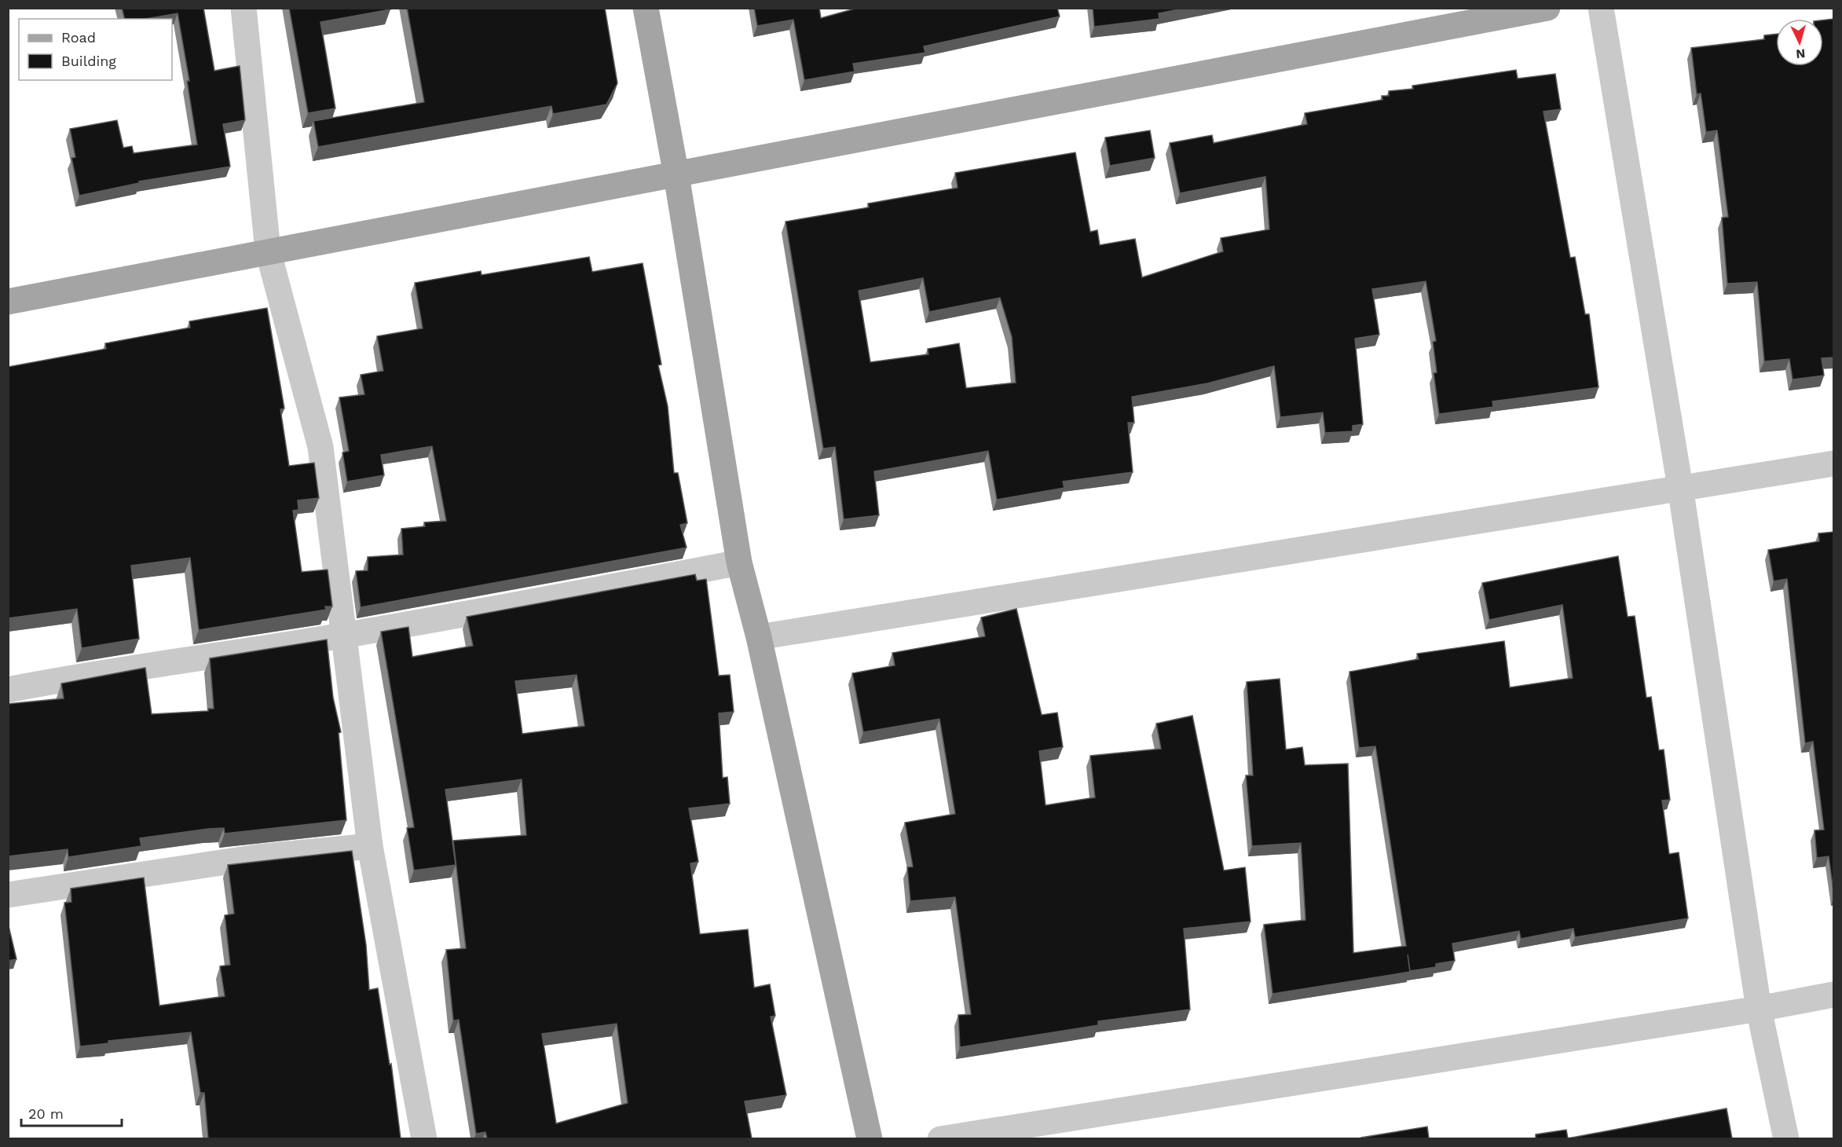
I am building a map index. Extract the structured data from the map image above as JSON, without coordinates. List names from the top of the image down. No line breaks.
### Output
{"legend":["Road","Building"],"scale_bar":"20 m","north":"bottom"}
